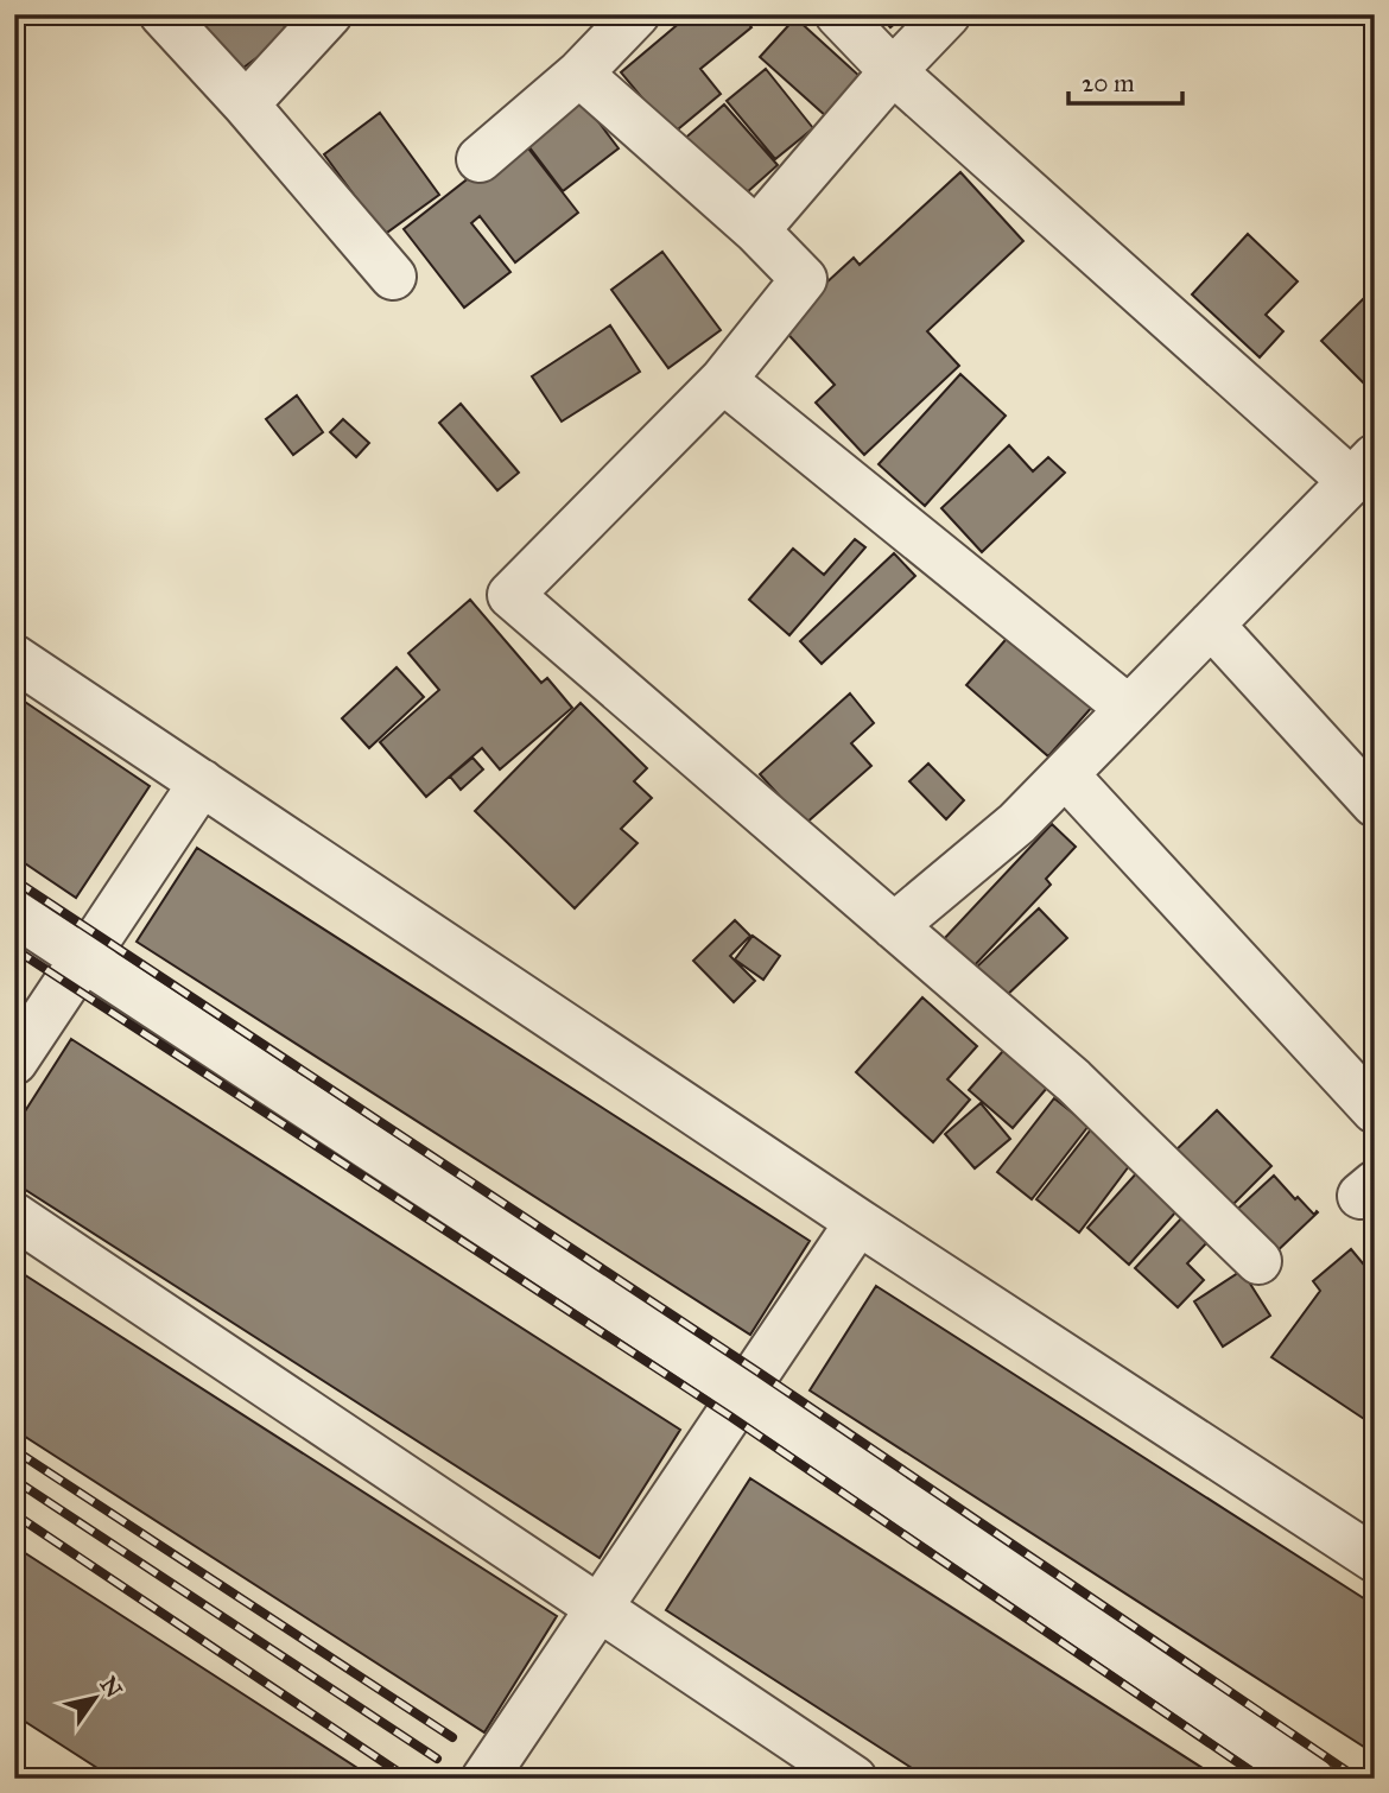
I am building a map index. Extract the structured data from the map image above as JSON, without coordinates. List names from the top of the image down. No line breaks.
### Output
{"scale_bar":"20 m","north":"top right"}
